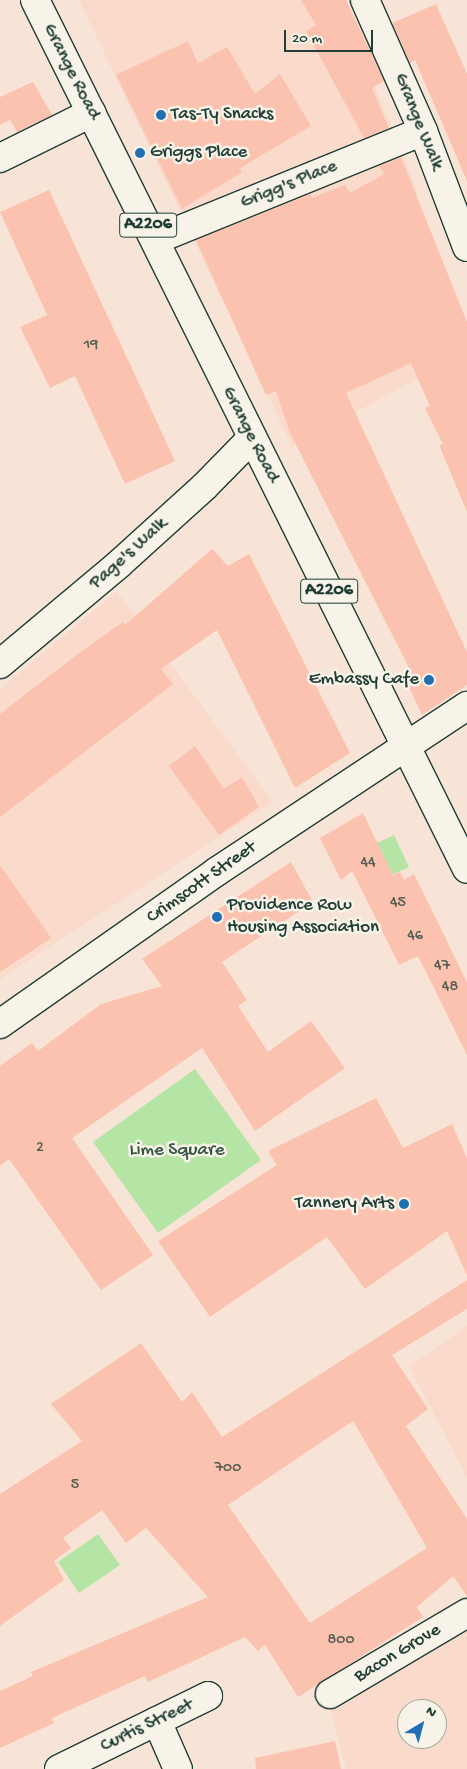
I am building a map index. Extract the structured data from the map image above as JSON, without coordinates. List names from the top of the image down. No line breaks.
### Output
{"streets":{"street":["Grange Road","Grange Walk","Grigg's Place","A2206","Page's Walk","Crimscott Street","Bacon Grove","Curtis Street"]},"crossings":[["Grange Road","Grigg's Place"],["Grange Road","Page's Walk"],["Grange Road","Crimscott Street"],["Grange Walk","Grigg's Place"]],"parks":["Lime Square"],"places":["Tas-Ty Snacks","Griggs Place","Embassy Cafe","Providence Row Housing Association","Tannery Arts"],"house_numbers":["19","44","45","46","47","48","2","700","5","800"],"scale_bar":"20 m","north":"top right"}
